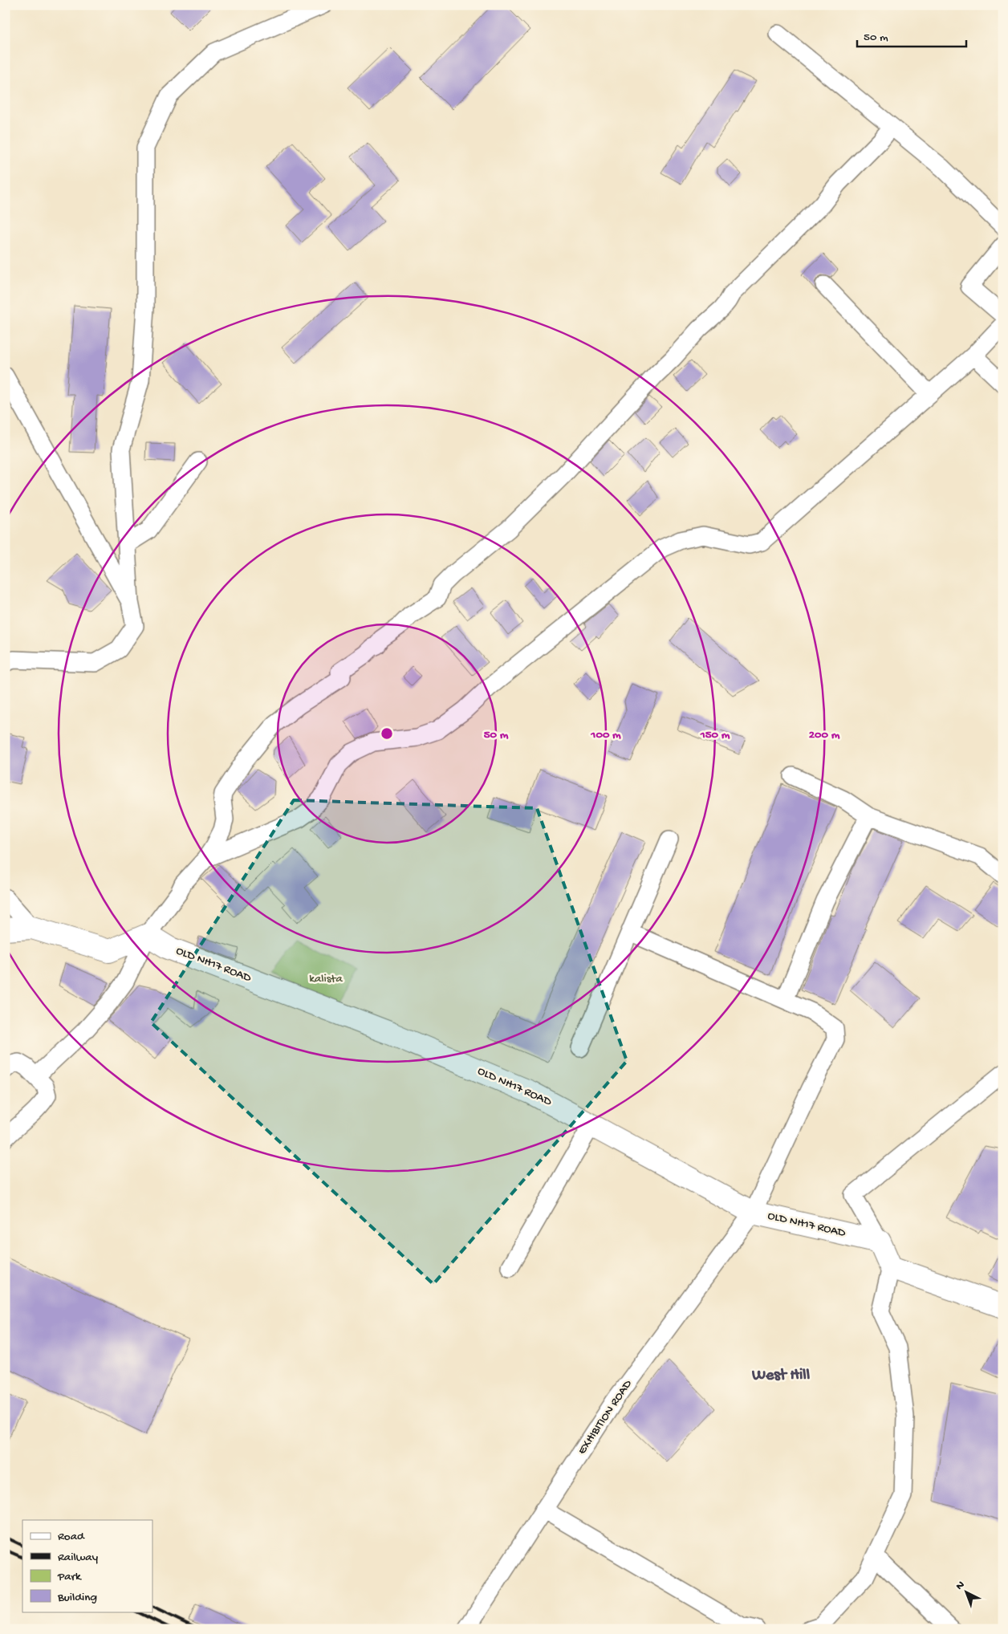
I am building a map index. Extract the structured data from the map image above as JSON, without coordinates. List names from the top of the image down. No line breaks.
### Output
{"streets":{"main road":["OLD NH17 ROAD"],"street":["EXHIBITION ROAD"]},"crossings":[["OLD NH17 ROAD","EXHIBITION ROAD"]],"districts":["West Hill"],"parks":["kalista"],"legend":["Road","Railway","Park","Building"],"scale_bar":"50 m","north":"top left","rings":["50 m","100 m","150 m","200 m"]}
